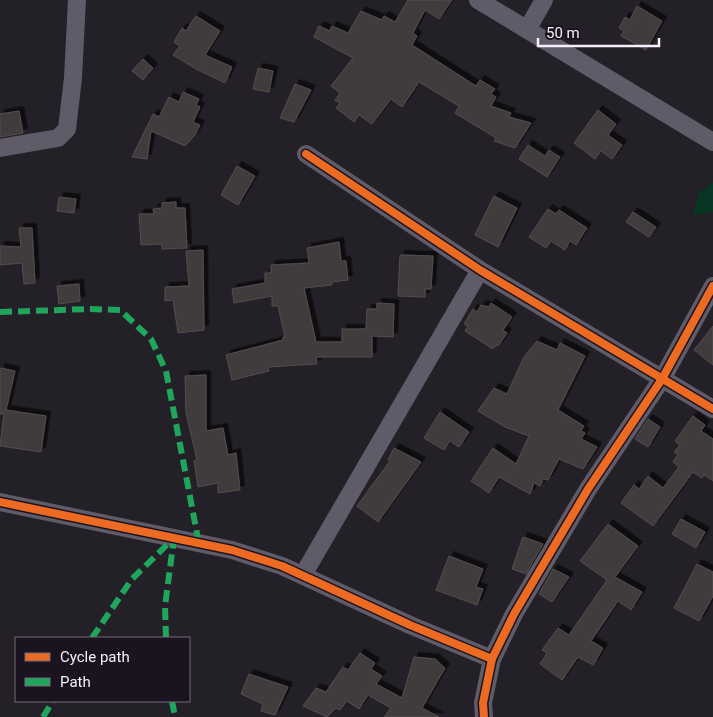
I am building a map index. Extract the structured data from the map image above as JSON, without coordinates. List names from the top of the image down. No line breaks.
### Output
{"legend":["Cycle path","Path"],"scale_bar":"50 m"}
